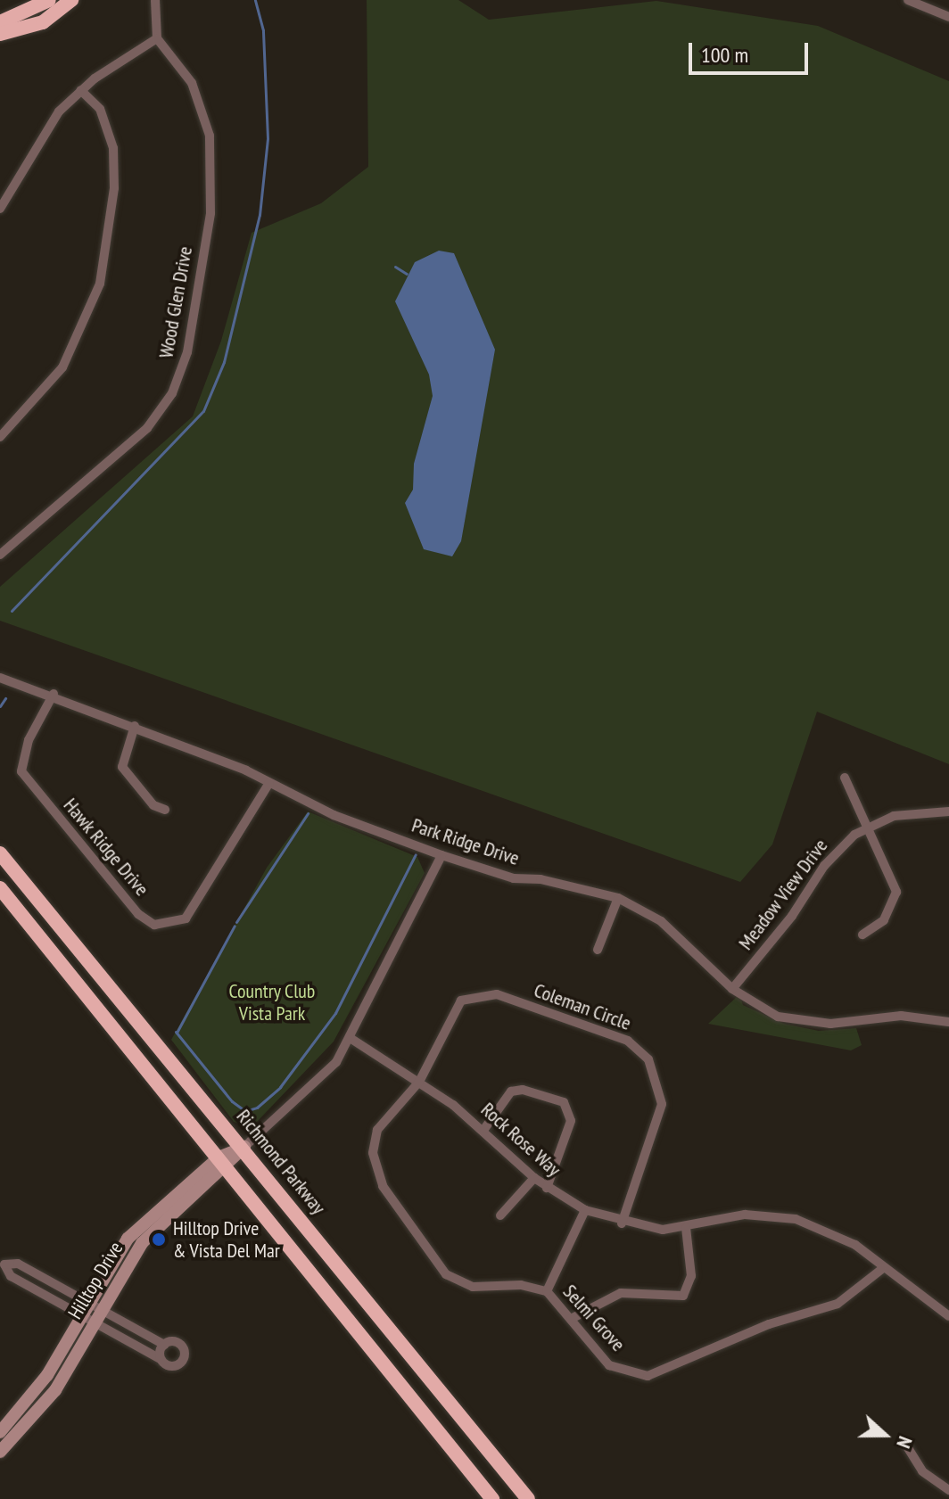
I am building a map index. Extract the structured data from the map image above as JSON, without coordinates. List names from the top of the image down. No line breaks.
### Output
{"streets":{"highway":["Richmond Parkway"],"main road":["Hilltop Drive"],"street":["Wood Glen Drive","Park Ridge Drive","Hawk Ridge Drive","Meadow View Drive","Coleman Circle","Rock Rose Way","Selmi Grove"]},"crossings":[["Park Ridge Drive","Hawk Ridge Drive"],["Park Ridge Drive","Meadow View Drive"],["Park Ridge Drive","Hilltop Drive"],["Coleman Circle","Rock Rose Way"],["Coleman Circle","Selmi Grove"],["Rock Rose Way","Hilltop Drive"],["Rock Rose Way","Selmi Grove"],["Richmond Parkway","Hilltop Drive"]],"parks":["Country Club Vista Park"],"places":["Hilltop Drive & Vista Del Mar"],"scale_bar":"100 m","north":"right"}
